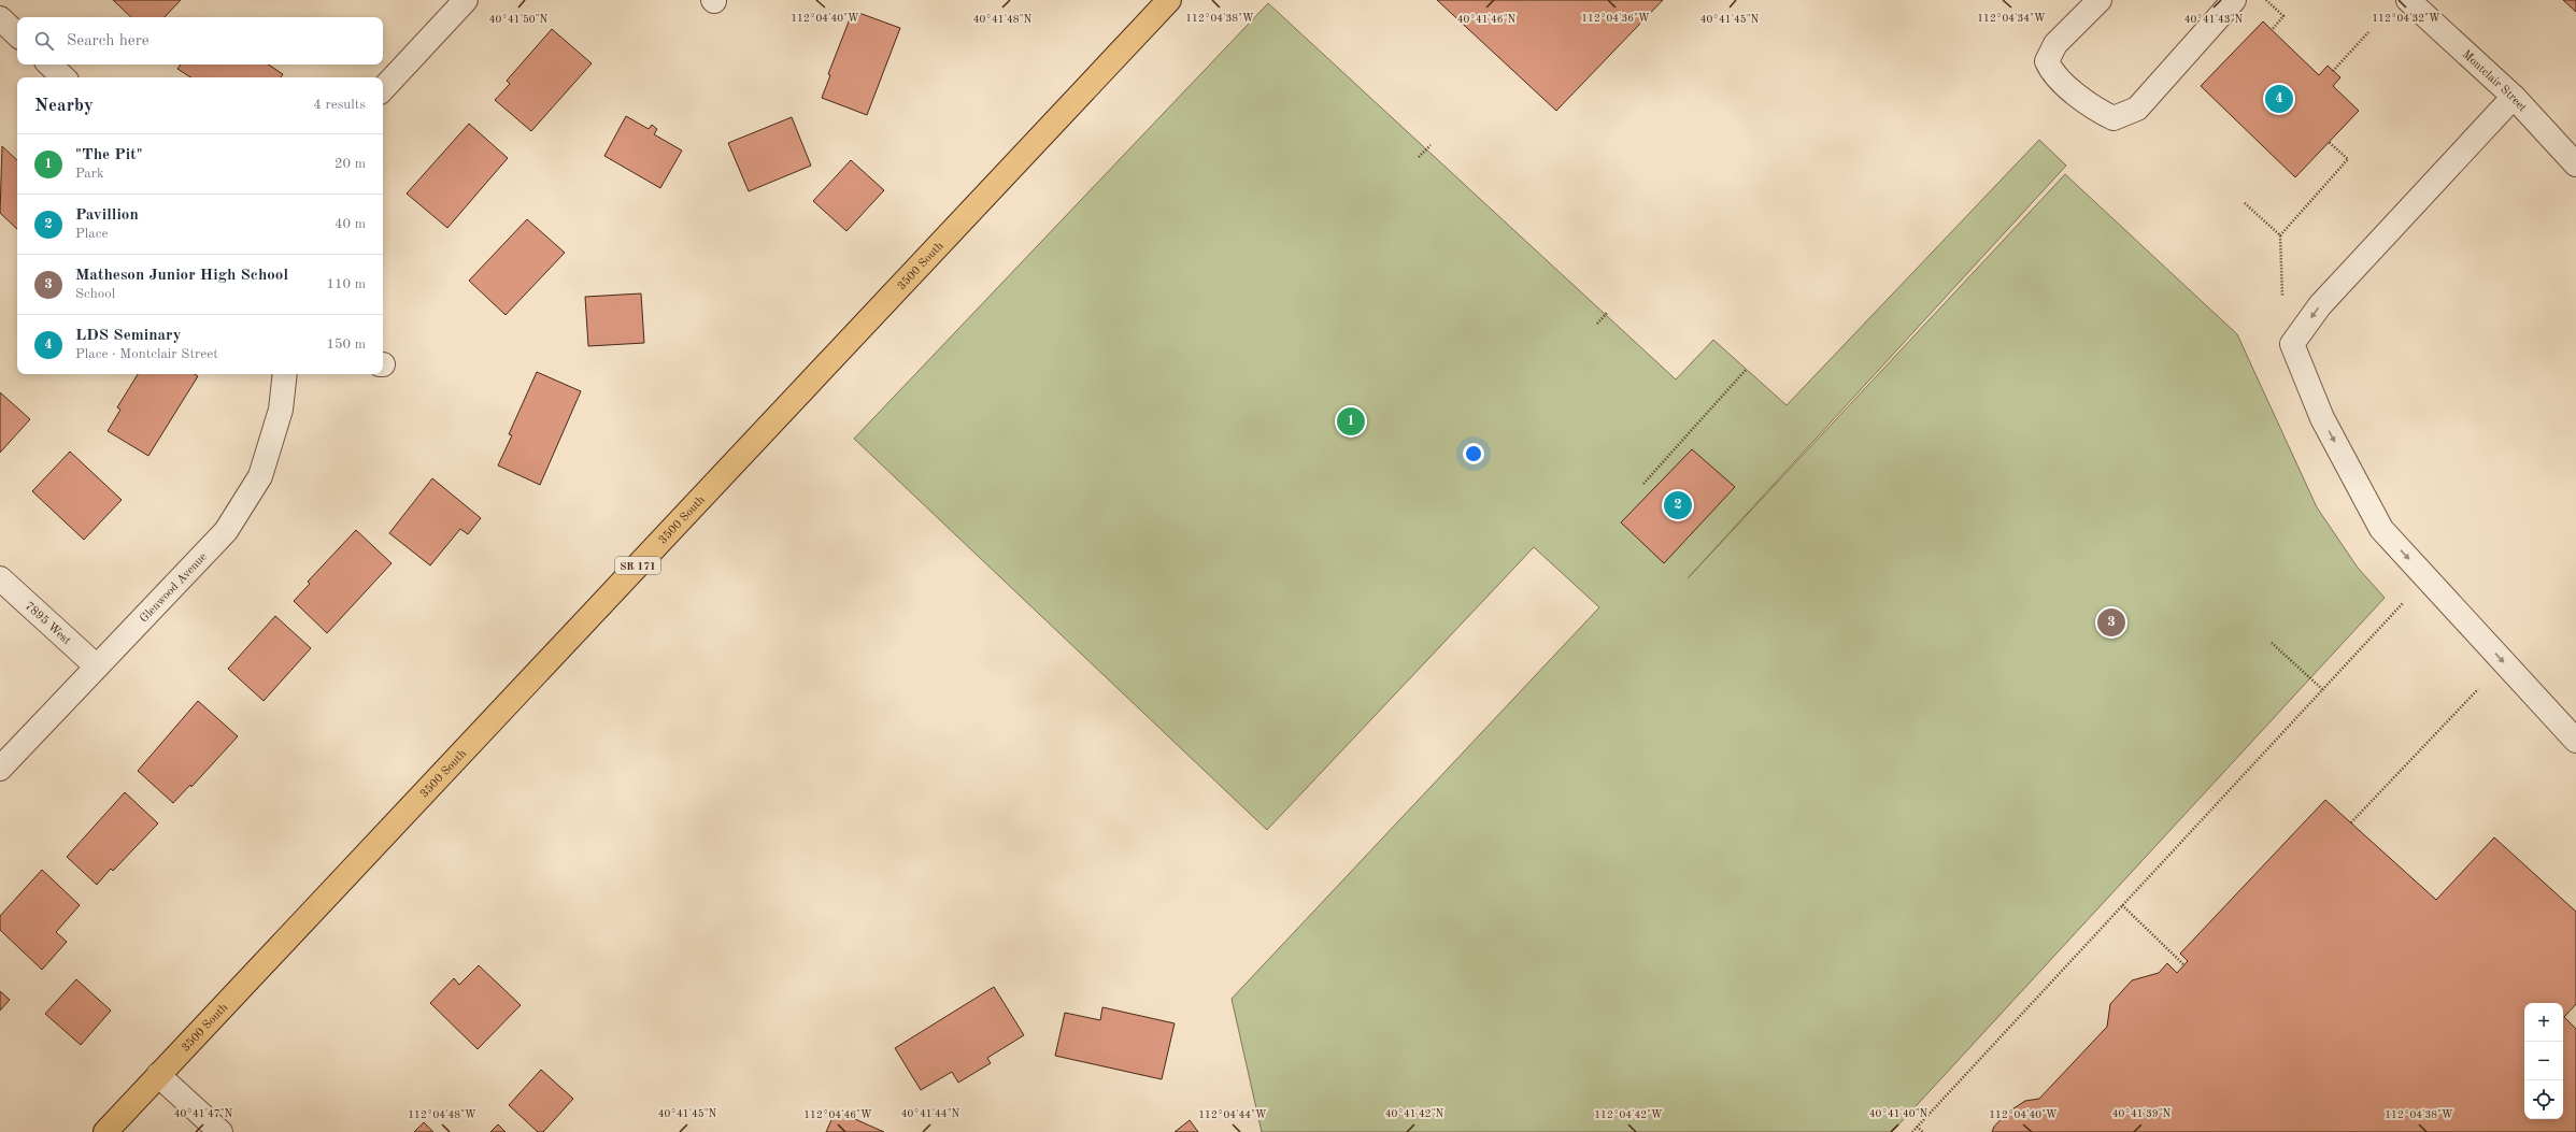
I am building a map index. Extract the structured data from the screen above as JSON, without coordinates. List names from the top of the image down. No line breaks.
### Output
{"streets":{"main road":["3500 South","SR 171"],"street":["Montclair Street","Glenwood Avenue","7895 West"]},"crossings":[["Glenwood Avenue","7895 West"]],"page":{"search":"Search here","heading":["Nearby","4 results"],"pins":["4","1","2","3"],"list":[{"mark":"1","name":"\"The Pit\"","note":"Park","value":"20 m"},{"mark":"2","name":"Pavillion","note":"Place","value":"40 m"},{"mark":"3","name":"Matheson Junior High School","note":"School","value":"110 m"},{"mark":"4","name":"LDS Seminary","note":"Place · Montclair Street","value":"150 m"}],"map_buttons":["+","−"]},"coordinates":["112°04'40\"W","112°04'38\"W","112°04'36\"W","112°04'34\"W","112°04'32\"W","40°41'50\"N","40°41'48\"N","40°41'46\"N","40°41'45\"N","40°41'43\"N","40°41'47\"N","40°41'44\"N","40°41'42\"N","40°41'40\"N","40°41'39\"N","112°04'48\"W","112°04'46\"W","112°04'44\"W","112°04'42\"W"]}
